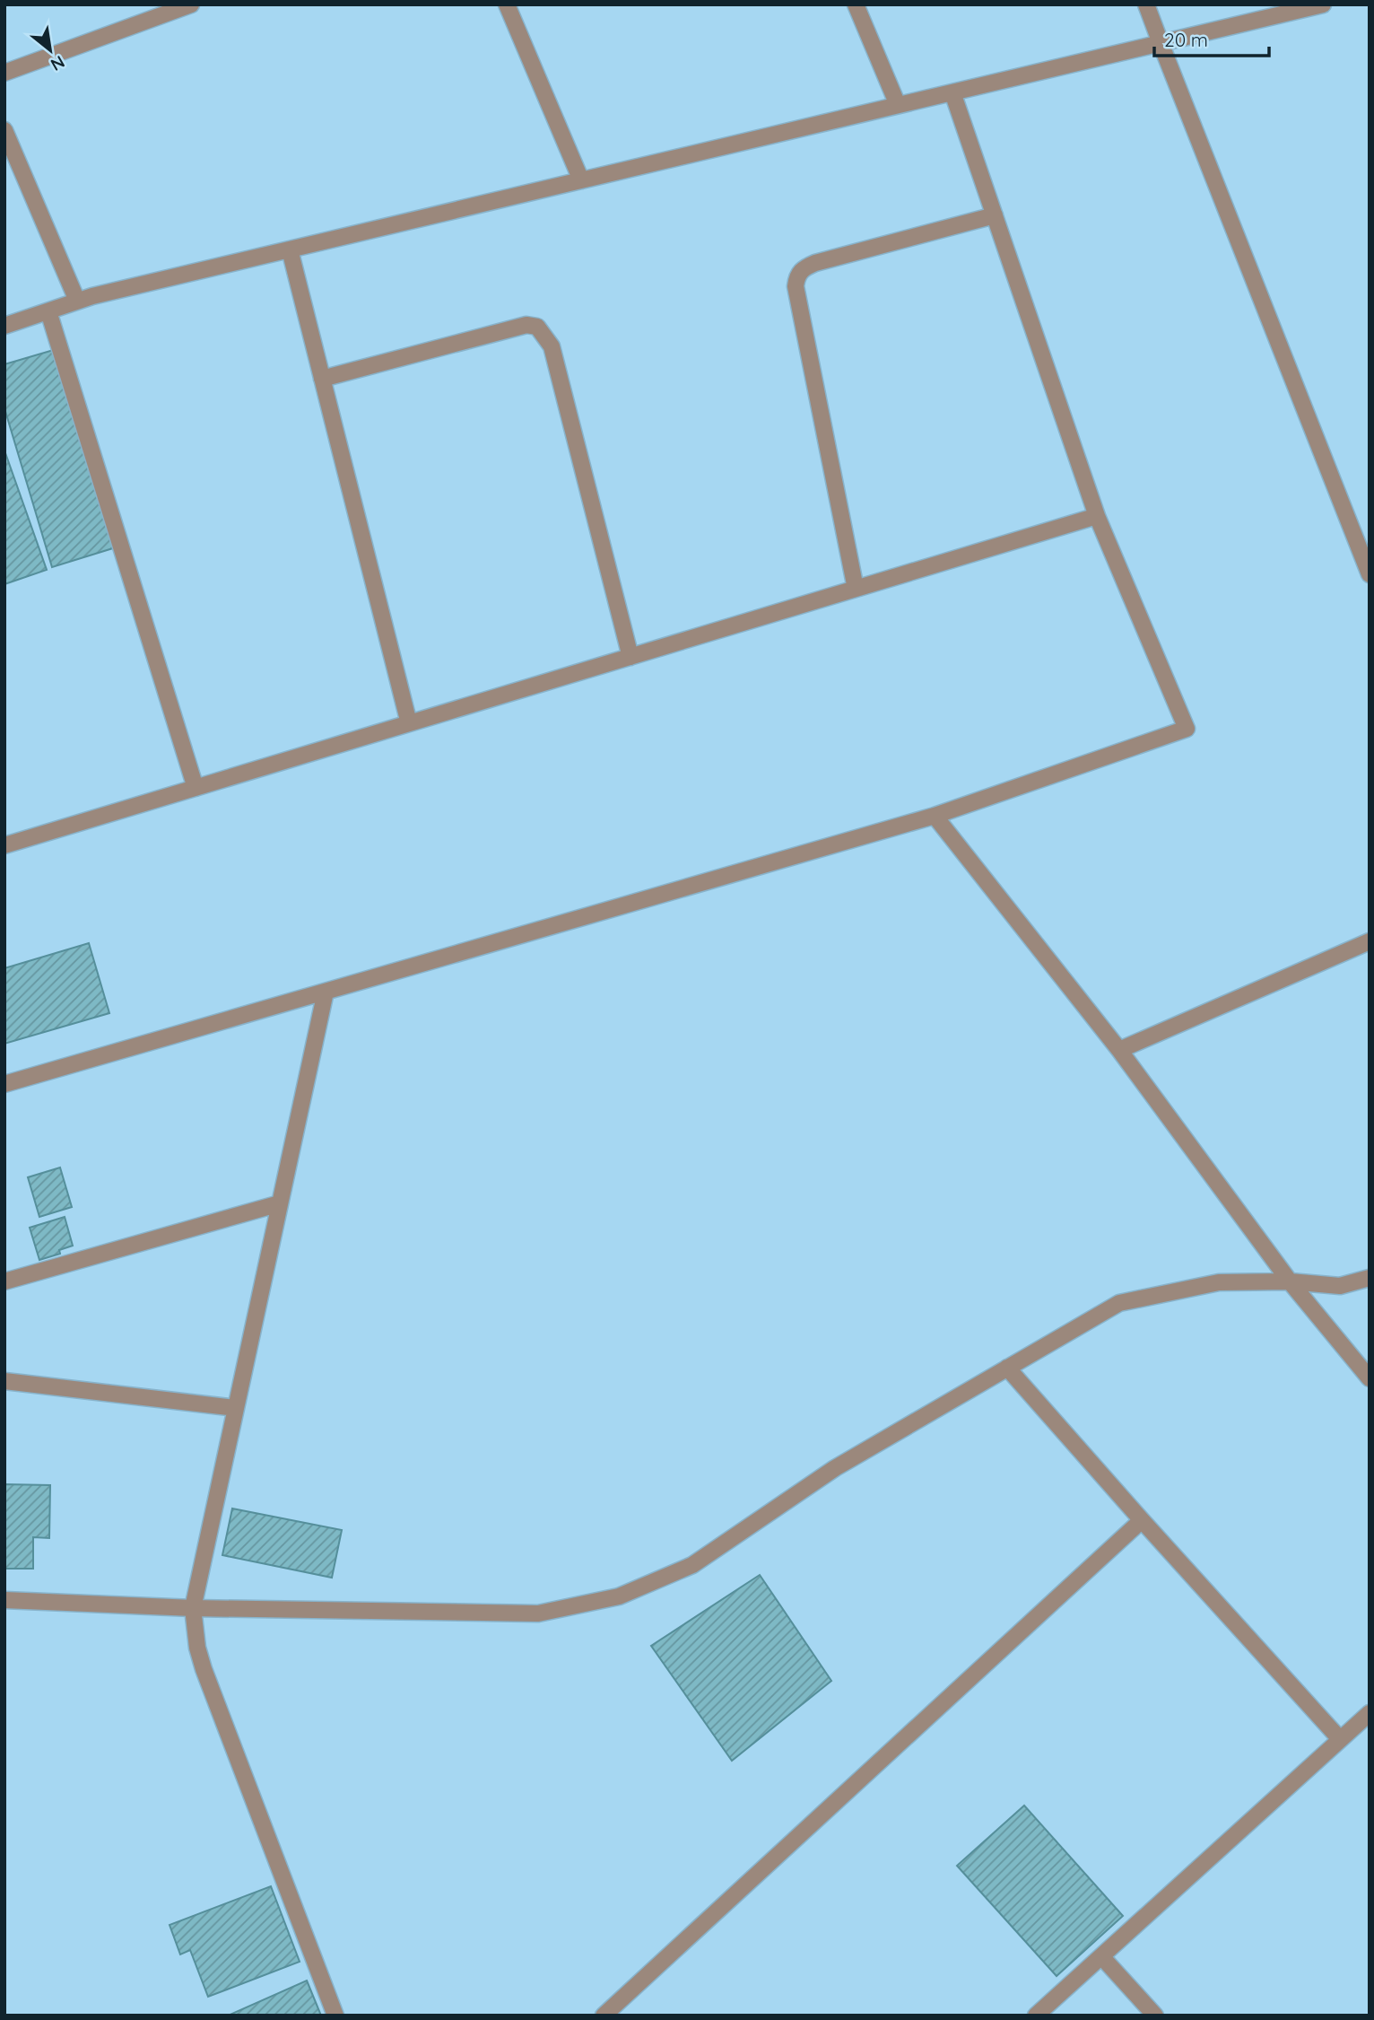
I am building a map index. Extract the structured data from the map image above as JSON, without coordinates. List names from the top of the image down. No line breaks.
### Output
{"scale_bar":"20 m","north":"bottom right"}
